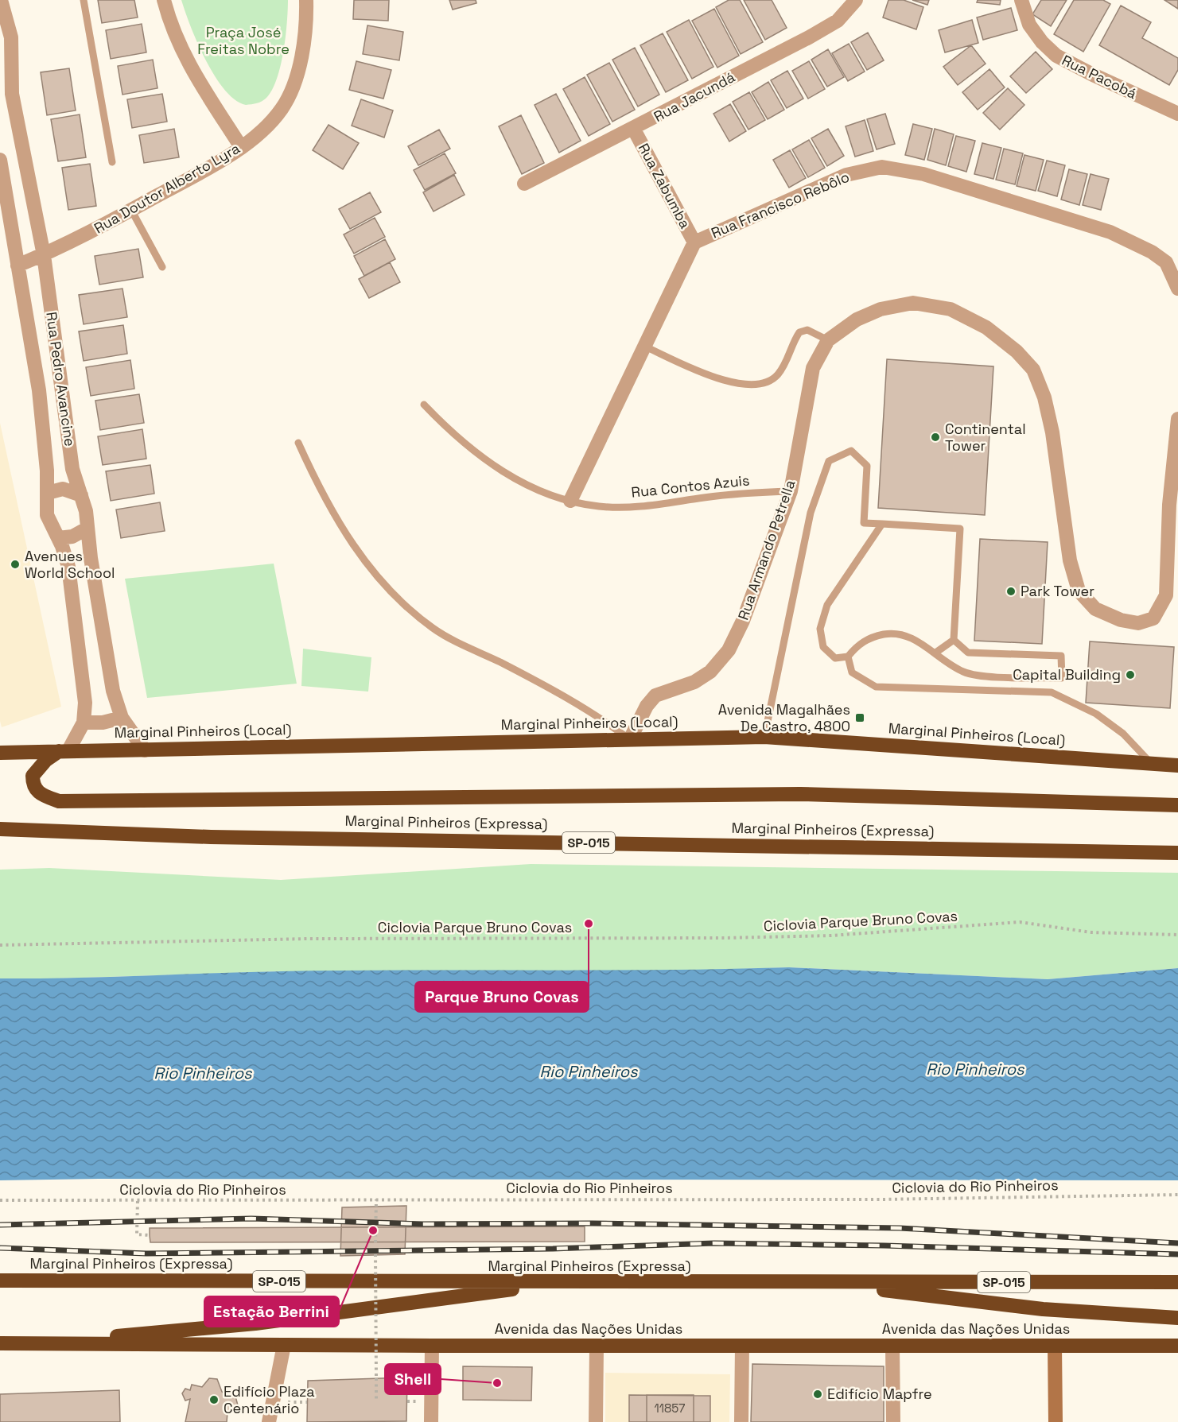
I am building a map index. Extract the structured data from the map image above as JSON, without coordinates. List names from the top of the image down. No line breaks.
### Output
{"streets":{"highway":["Marginal Pinheiros (Local)","Marginal Pinheiros (Expressa)","SP-015","Avenida das Nações Unidas"],"street":["Rua Pacobá","Rua Jacundá","Rua Zabumba","Rua Doutor Alberto Lyra","Rua Francisco Rebôlo","Rua Pedro Avancine","Rua Armando Petrella"],"lane":["Rua Contos Azuis"],"path":["Ciclovia Parque Bruno Covas","Ciclovia do Rio Pinheiros"]},"crossings":[["Rua Jacundá","Rua Zabumba"],["Rua Zabumba","Rua Francisco Rebôlo"],["Rua Doutor Alberto Lyra","Rua Pedro Avancine"],["Rua Francisco Rebôlo","Rua Contos Azuis"],["Rua Pedro Avancine","Marginal Pinheiros (Local)"],["Rua Contos Azuis","Rua Armando Petrella"],["Rua Armando Petrella","Marginal Pinheiros (Local)"]],"water":["Rio Pinheiros"],"parks":["Praça José Freitas Nobre"],"places":{"other":["Continental Tower","Avenues World School","Park Tower","Capital Building","Parque Bruno Covas","Estação Berrini","Shell","Edifício Mapfre","Edifício Plaza Centenário"],"transit":["Avenida Magalhães De Castro, 4800"]},"house_numbers":["11857"]}
